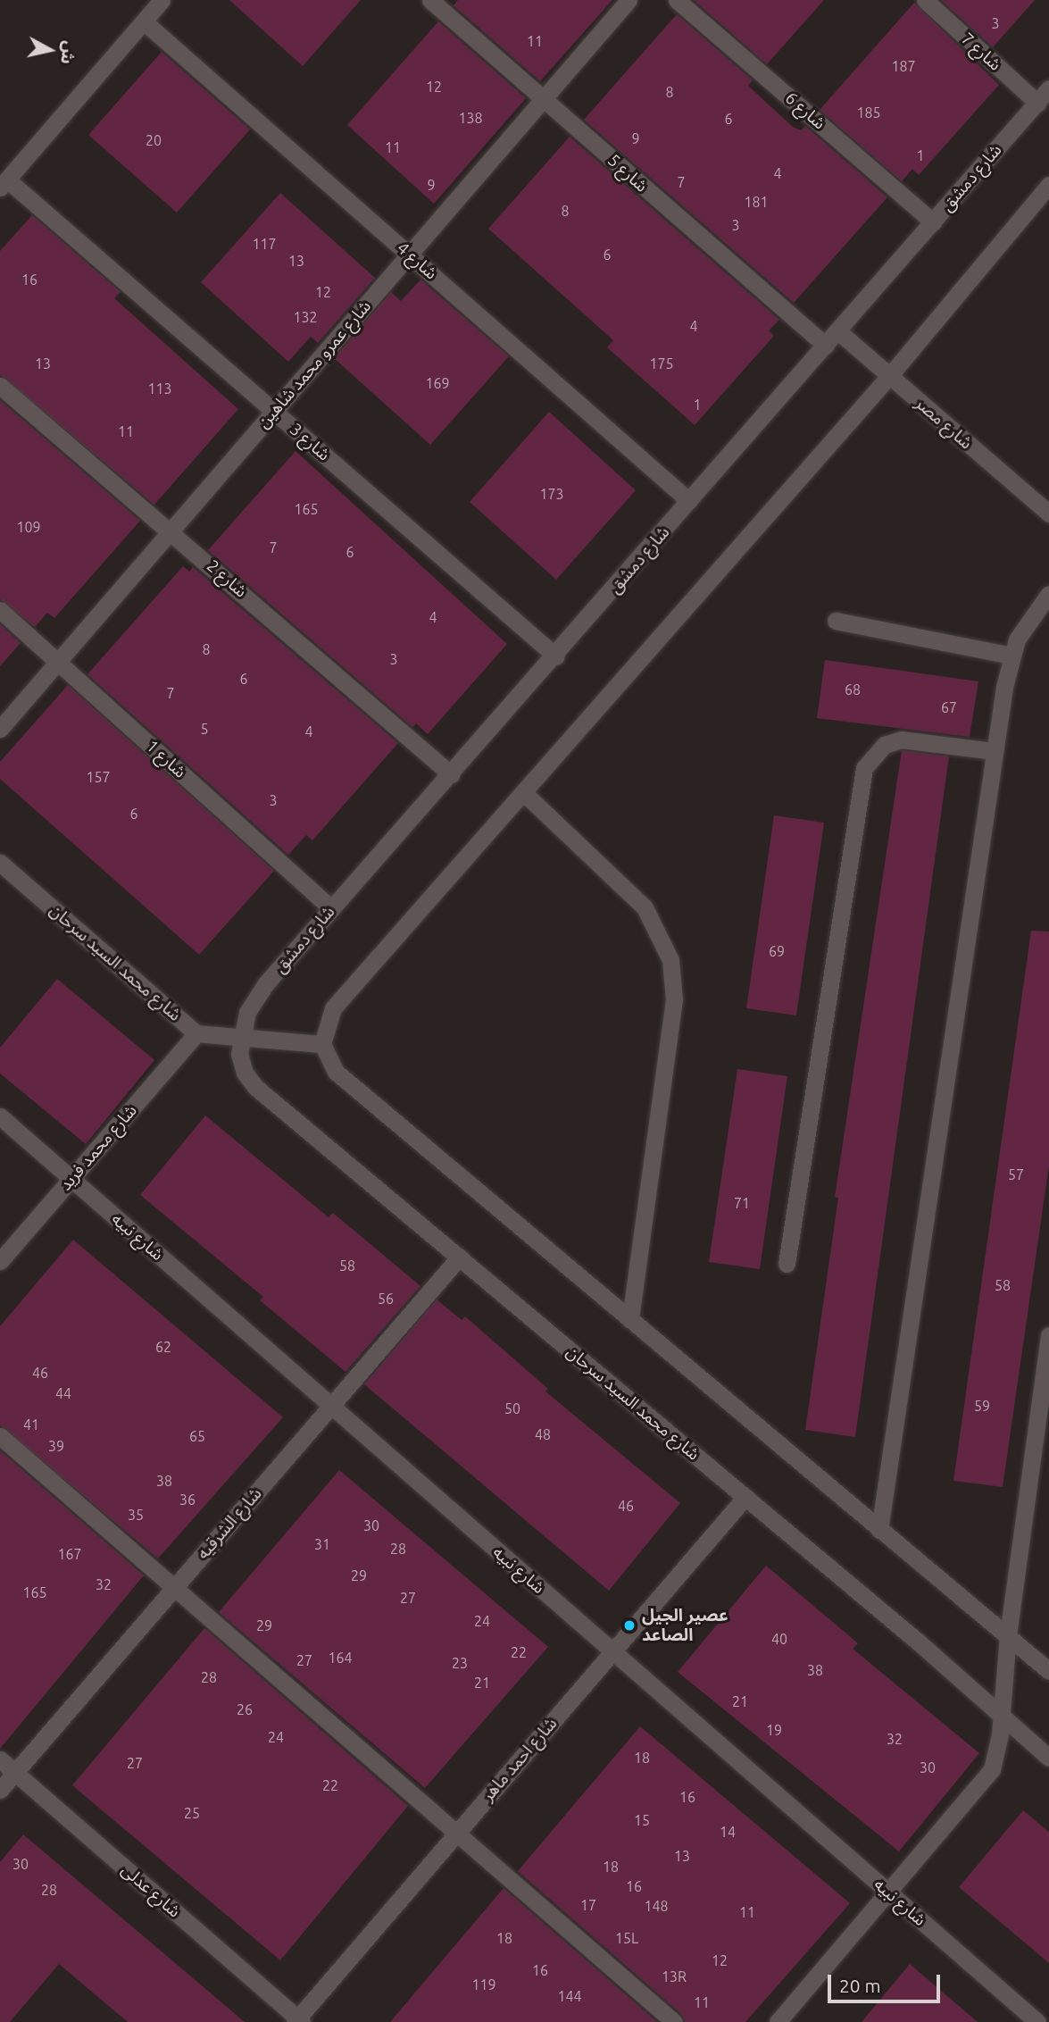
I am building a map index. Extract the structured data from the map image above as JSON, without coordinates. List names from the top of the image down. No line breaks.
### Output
{"streets":{"street":["شارع 7","شارع 6","شارع 5","شارع دمشق","شارع 4","شارع عمرو محمد شاهين","شارع مصر","شارع 3","شارع 2","شارع 1","شارع محمد السيد سرحان","شارع محمد فريد","شارع نبيه","شارع الشرقيه","شارع احمد ماهر","شارع عدلى"]},"crossings":[["شارع 7","شارع دمشق"],["شارع 6","شارع دمشق"],["شارع 5","شارع دمشق"],["شارع 5","شارع عمرو محمد شاهين"],["شارع دمشق","شارع 4"],["شارع دمشق","شارع مصر"],["شارع دمشق","شارع 3"],["شارع دمشق","شارع 2"],["شارع دمشق","شارع 1"],["شارع دمشق","شارع محمد السيد سرحان"],["شارع 4","شارع عمرو محمد شاهين"],["شارع عمرو محمد شاهين","شارع 3"],["شارع عمرو محمد شاهين","شارع 2"],["شارع عمرو محمد شاهين","شارع 1"],["شارع محمد السيد سرحان","شارع محمد فريد"],["شارع محمد السيد سرحان","شارع الشرقيه"],["شارع محمد السيد سرحان","شارع احمد ماهر"],["شارع محمد فريد","شارع نبيه"],["شارع نبيه","شارع الشرقيه"],["شارع نبيه","شارع احمد ماهر"],["شارع الشرقيه","شارع عدلى"],["شارع احمد ماهر","شارع عدلى"]],"places":["عصير الجيل الصاعد"],"house_numbers":["3","11","187","12","8","185","138","6","9","20","11","1","4","7","9","181","8","3","117","6","13","16","12","132","4","13","175","169","113","1","11","173","165","109","7","6","4","8","3","6","68","7","67","5","4","157","3","6","69","57","71","58","58","56","62","46","44","59","50","41","48","65","39","38","36","46","35","30","31","28","167","29","32","165","27","24","29","40","22","164","27","23","38","28","21","21","26","19","24","32","18","27","30","22","16","25","15","14","13","30","18","16","28","17","148","11","18","15L","12","16","13R","119","144","11"],"scale_bar":"20 m","north":"right"}
